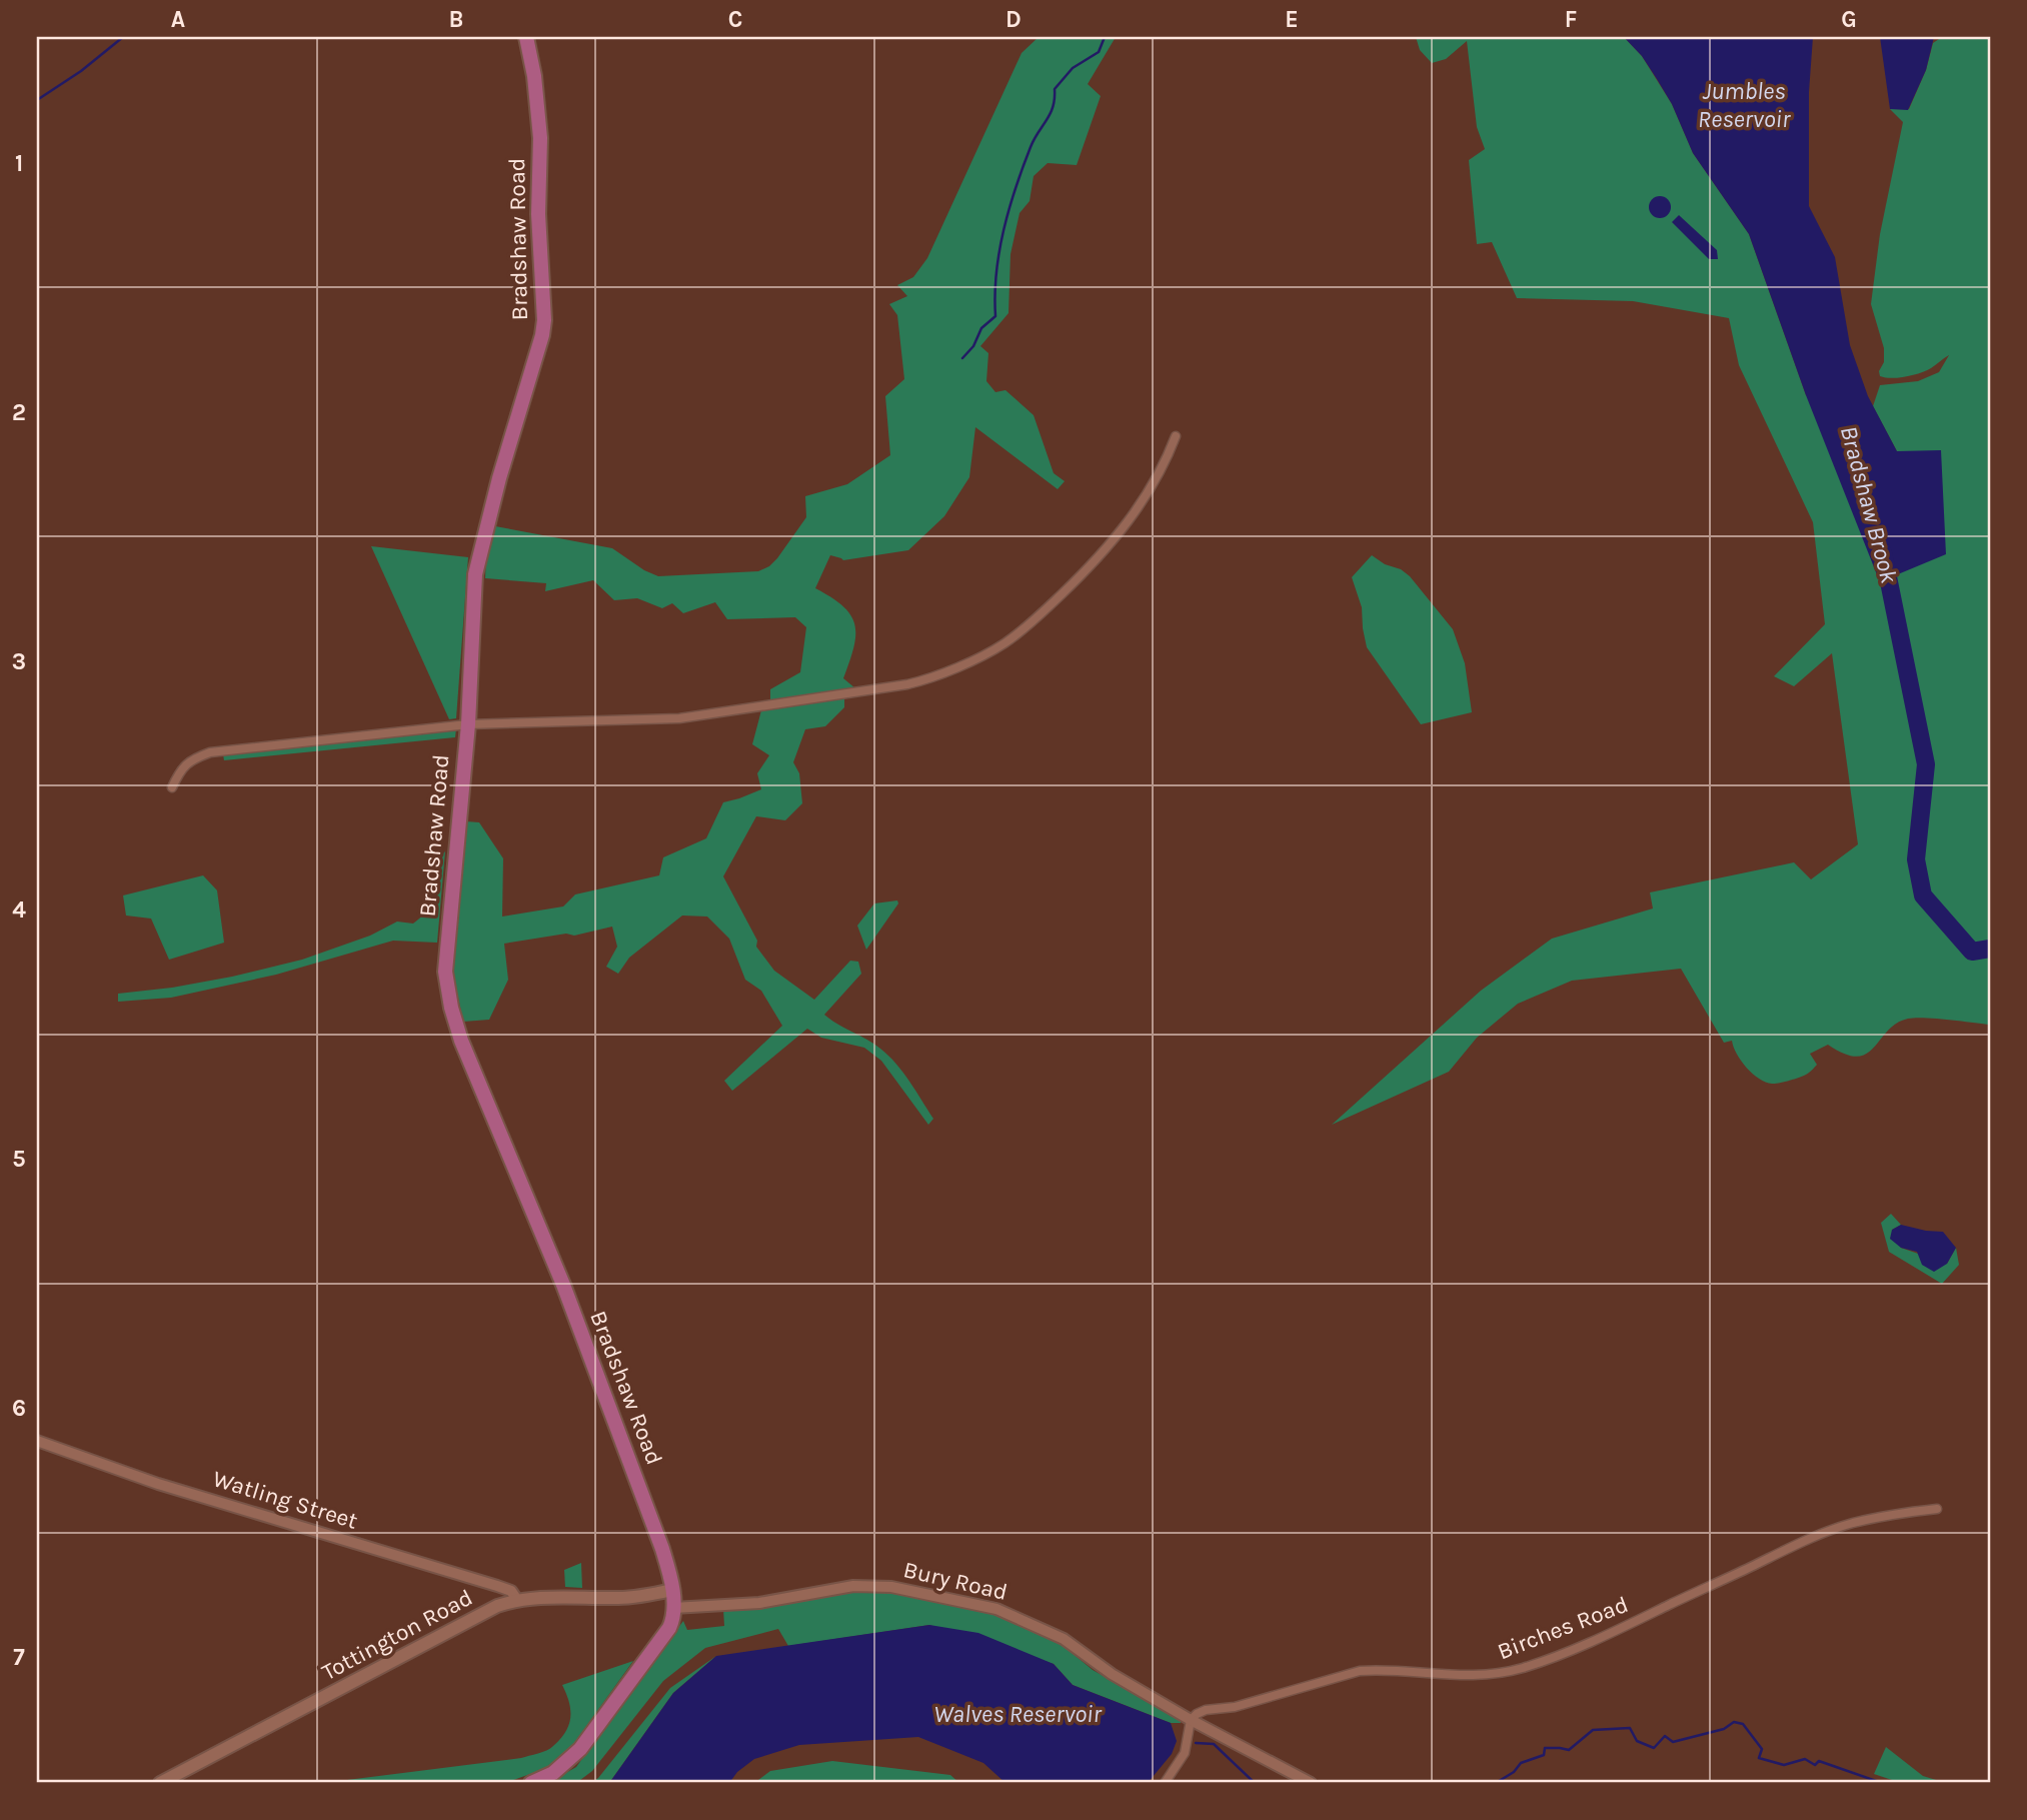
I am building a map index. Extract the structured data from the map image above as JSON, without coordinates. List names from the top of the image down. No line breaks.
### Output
{"streets":{"main road":["Bradshaw Road","Tottington Road"],"street":["Watling Street","Bury Road","Birches Road"]},"crossings":[["Bradshaw Road","Bury Road"],["Bradshaw Road","Tottington Road"],["Watling Street","Tottington Road"],["Bury Road","Birches Road"]],"water":["Jumbles Reservoir","Bradshaw Brook","Walves Reservoir"],"grid":{"columns":["A","B","C","D","E","F","G"],"rows":["1","2","3","4","5","6","7"]}}
